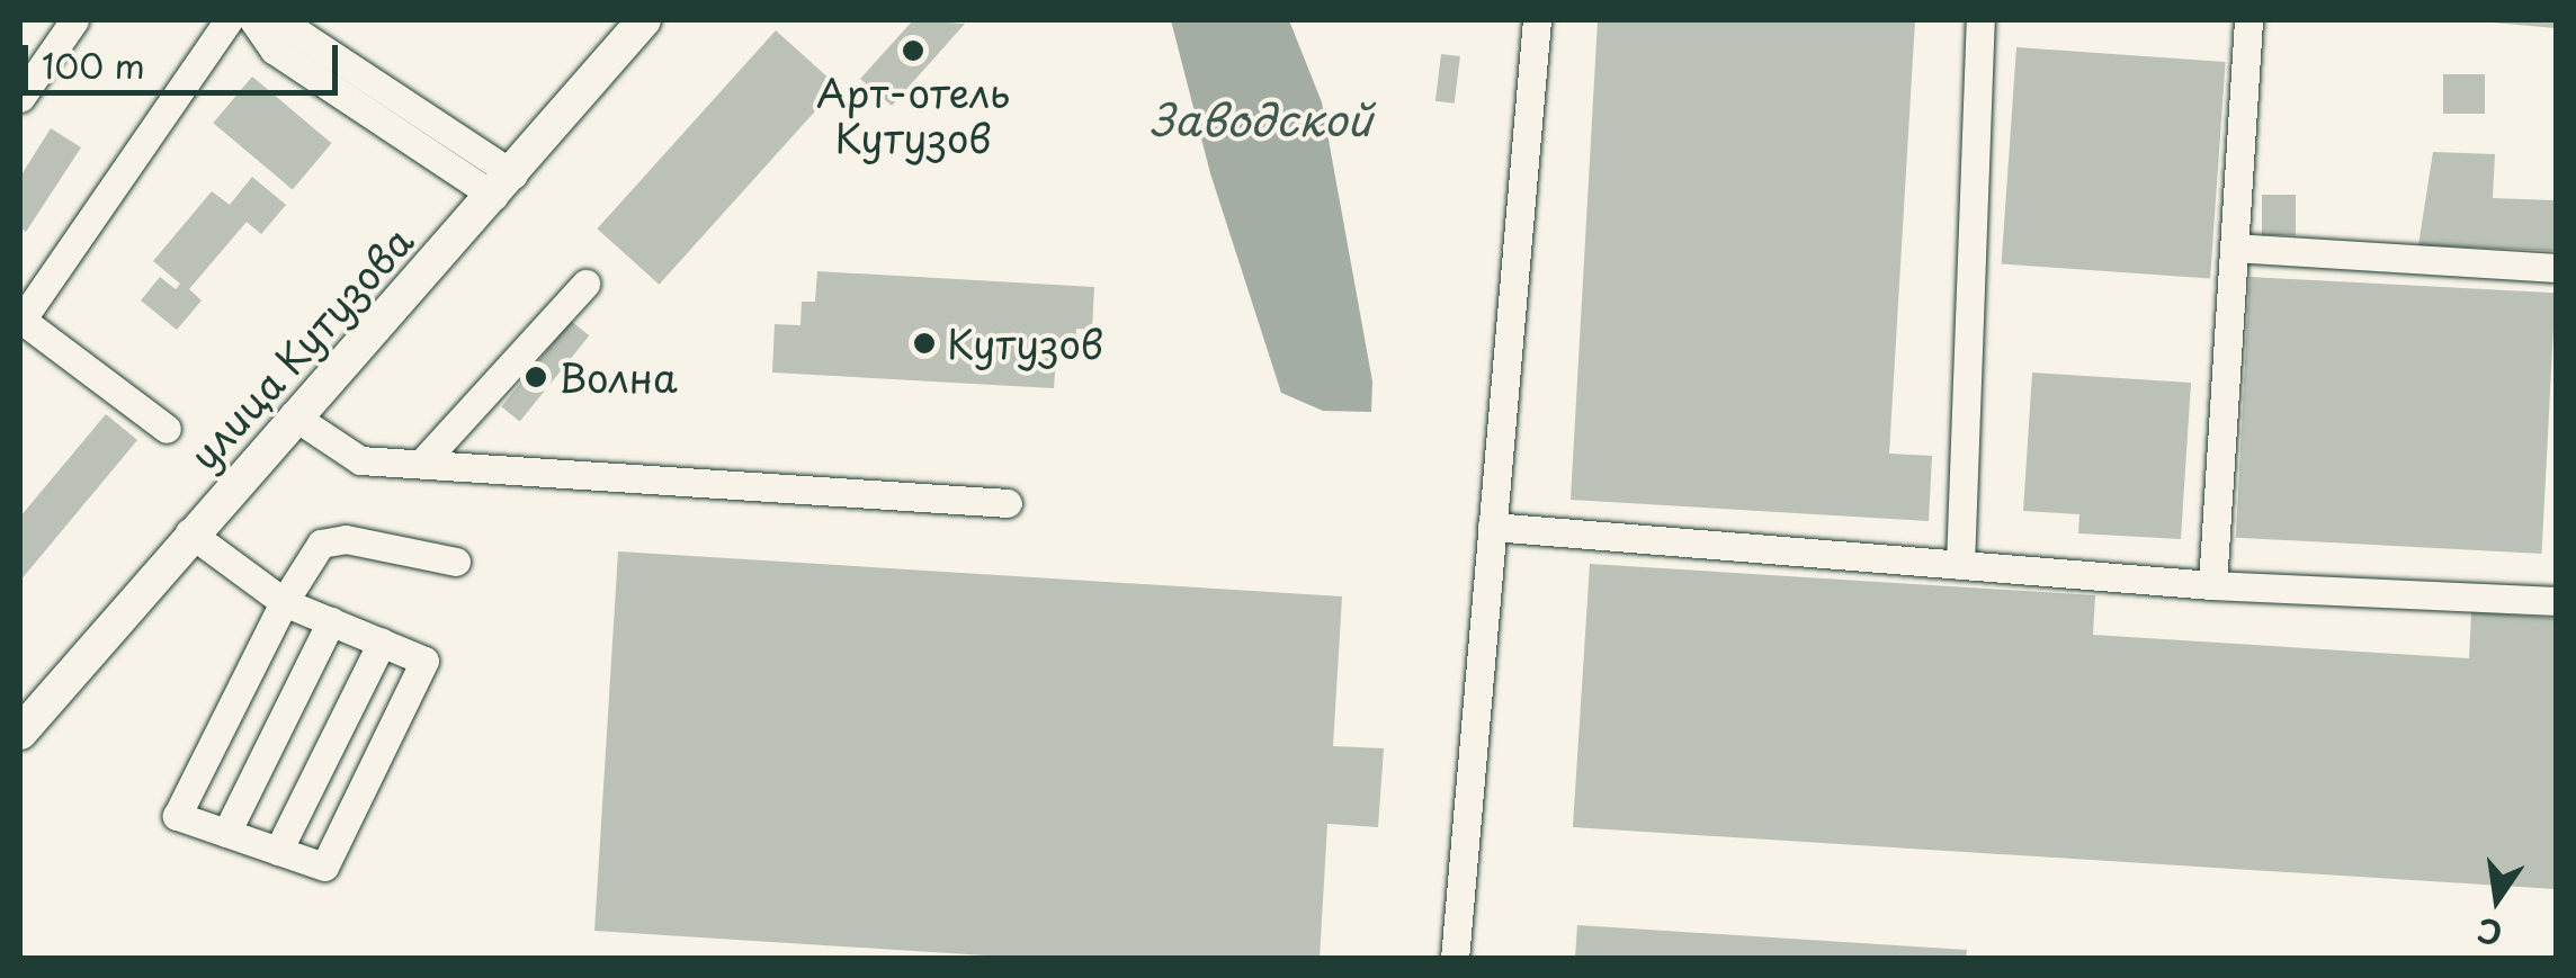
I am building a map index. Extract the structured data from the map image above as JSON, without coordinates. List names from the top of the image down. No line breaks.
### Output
{"streets":{"main road":["улица Кутузова"]},"water":["Заводской"],"places":["Арт-отель Кутузов","Кутузов","Волна"],"scale_bar":"100 m","north":"bottom"}
